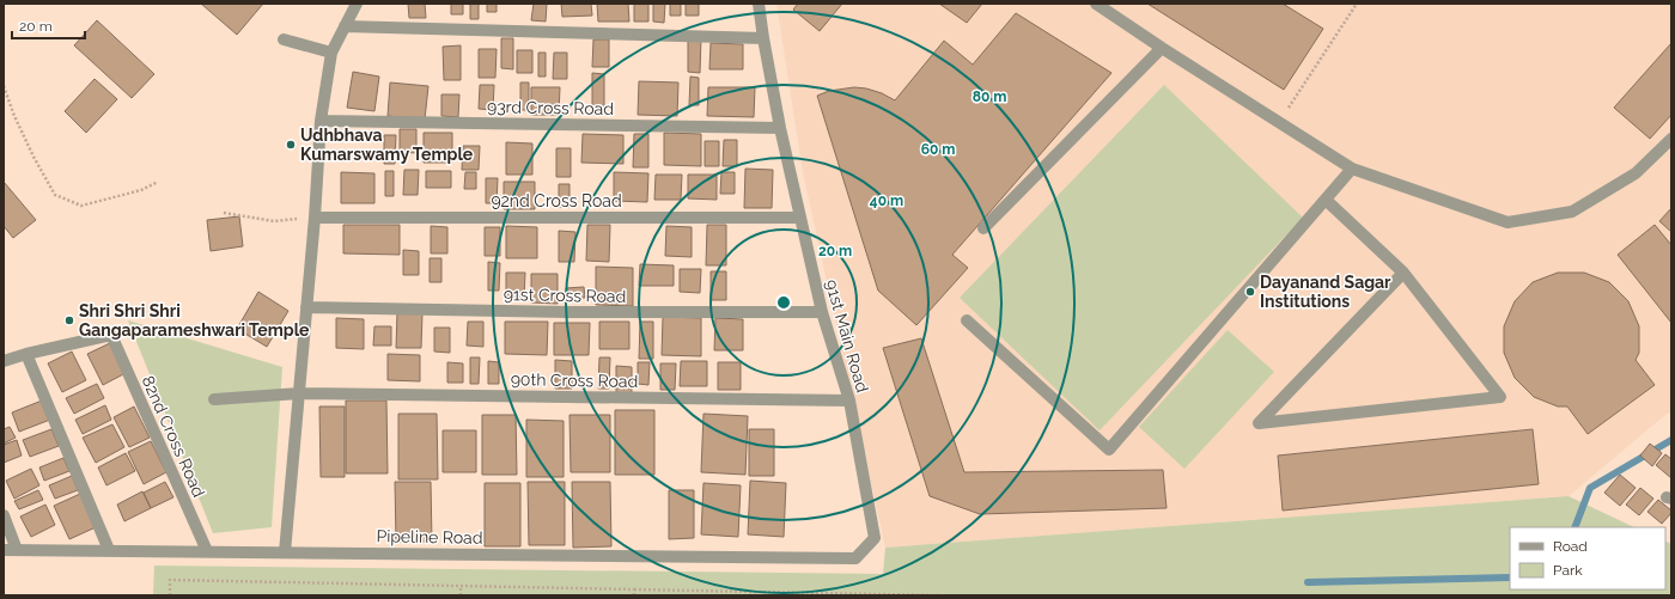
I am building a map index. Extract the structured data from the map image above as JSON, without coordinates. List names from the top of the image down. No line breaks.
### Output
{"streets":{"street":["93rd Cross Road","92nd Cross Road","91st Cross Road","91st Main Road","90th Cross Road","82nd Cross Road","Pipeline Road"]},"crossings":[["93rd Cross Road","91st Main Road"],["92nd Cross Road","91st Main Road"],["91st Cross Road","91st Main Road"],["91st Main Road","90th Cross Road"],["91st Main Road","Pipeline Road"],["82nd Cross Road","Pipeline Road"]],"places":["Udhbhava Kumarswamy Temple","Dayanand Sagar Institutions","Shri Shri Shri Gangaparameshwari Temple"],"legend":["Road","Park"],"scale_bar":"20 m","rings":["80 m","60 m","40 m","20 m"]}
